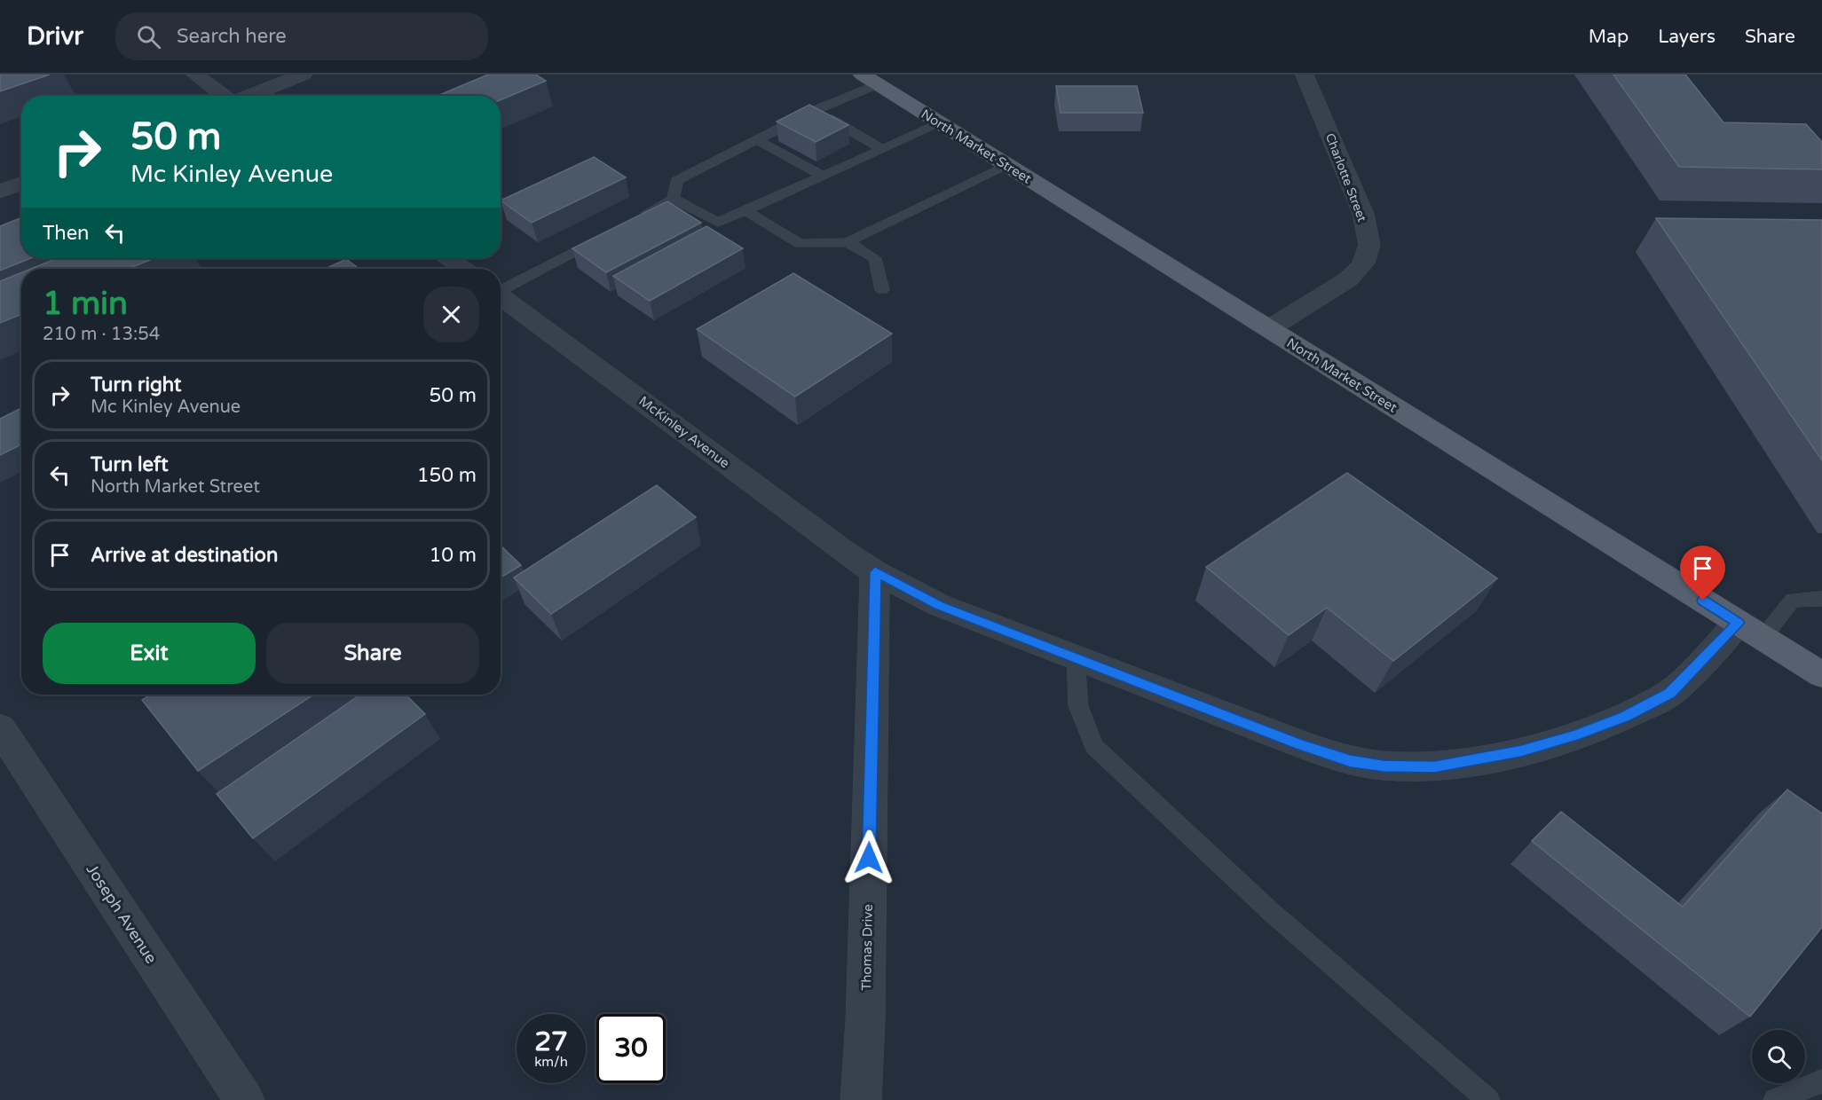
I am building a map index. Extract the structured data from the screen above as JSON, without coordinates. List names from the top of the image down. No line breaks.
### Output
{"streets":{"main road":["North Market Street"],"street":["Charlotte Street","McKinley Avenue","Joseph Avenue","Thomas Drive"]},"crossings":[["North Market Street","Charlotte Street"],["North Market Street","McKinley Avenue"],["McKinley Avenue","Thomas Drive"]],"page":{"header":"Drivr","search":"Search here","nav":["Map","Layers","Share"],"turn":["50 m","Mc Kinley Avenue"],"then":"Then","heading":["1 min","210 m · 13:54"],"list":[{"name":"Turn right","note":"Mc Kinley Avenue","value":"50 m"},{"name":"Turn left","note":"North Market Street","value":"150 m"},{"name":"Arrive at destination","value":"10 m"}],"buttons":["Exit","Share"],"speed":"27 km/h","limit":"30"}}
